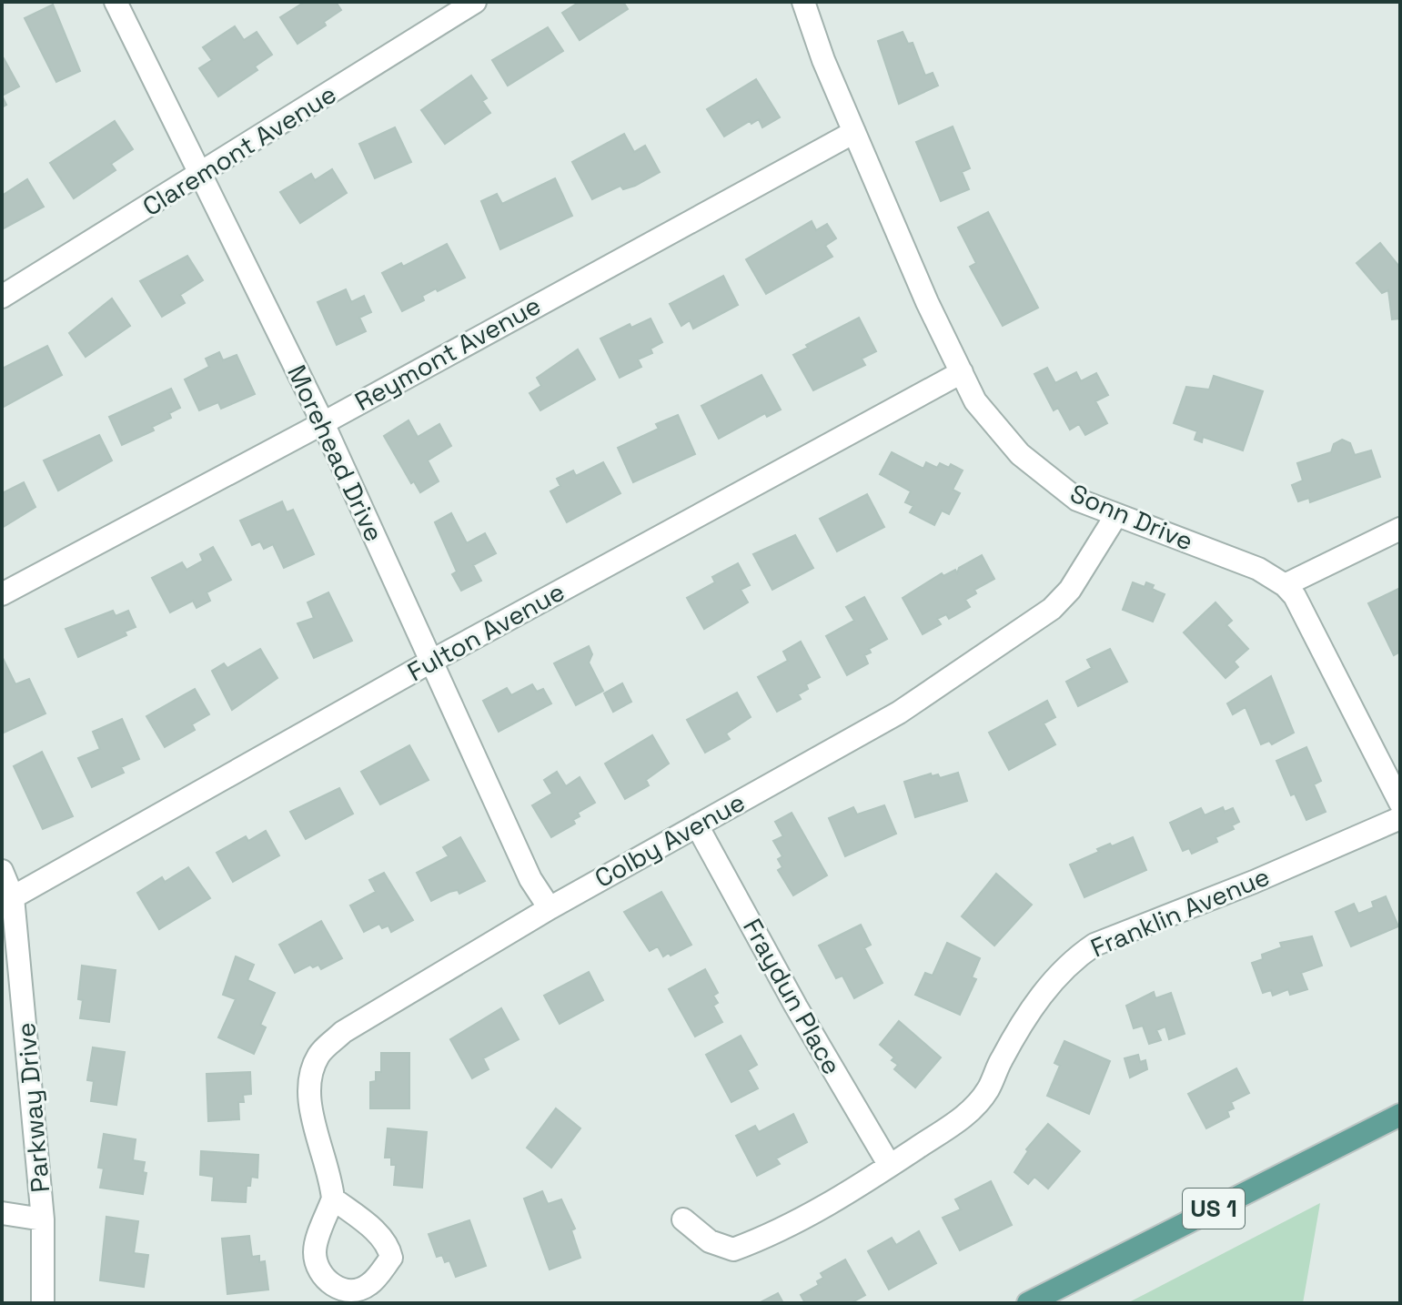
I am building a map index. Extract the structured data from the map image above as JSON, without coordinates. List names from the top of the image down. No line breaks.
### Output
{"streets":{"main road":["US 1"],"street":["Claremont Avenue","Reymont Avenue","Morehead Drive","Sonn Drive","Fulton Avenue","Colby Avenue","Franklin Avenue","Fraydun Place","Parkway Drive"]},"crossings":[["Claremont Avenue","Morehead Drive"],["Reymont Avenue","Morehead Drive"],["Reymont Avenue","Sonn Drive"],["Morehead Drive","Fulton Avenue"],["Morehead Drive","Colby Avenue"],["Sonn Drive","Fulton Avenue"],["Sonn Drive","Colby Avenue"],["Fulton Avenue","Parkway Drive"],["Colby Avenue","Fraydun Place"],["Franklin Avenue","Fraydun Place"]]}
